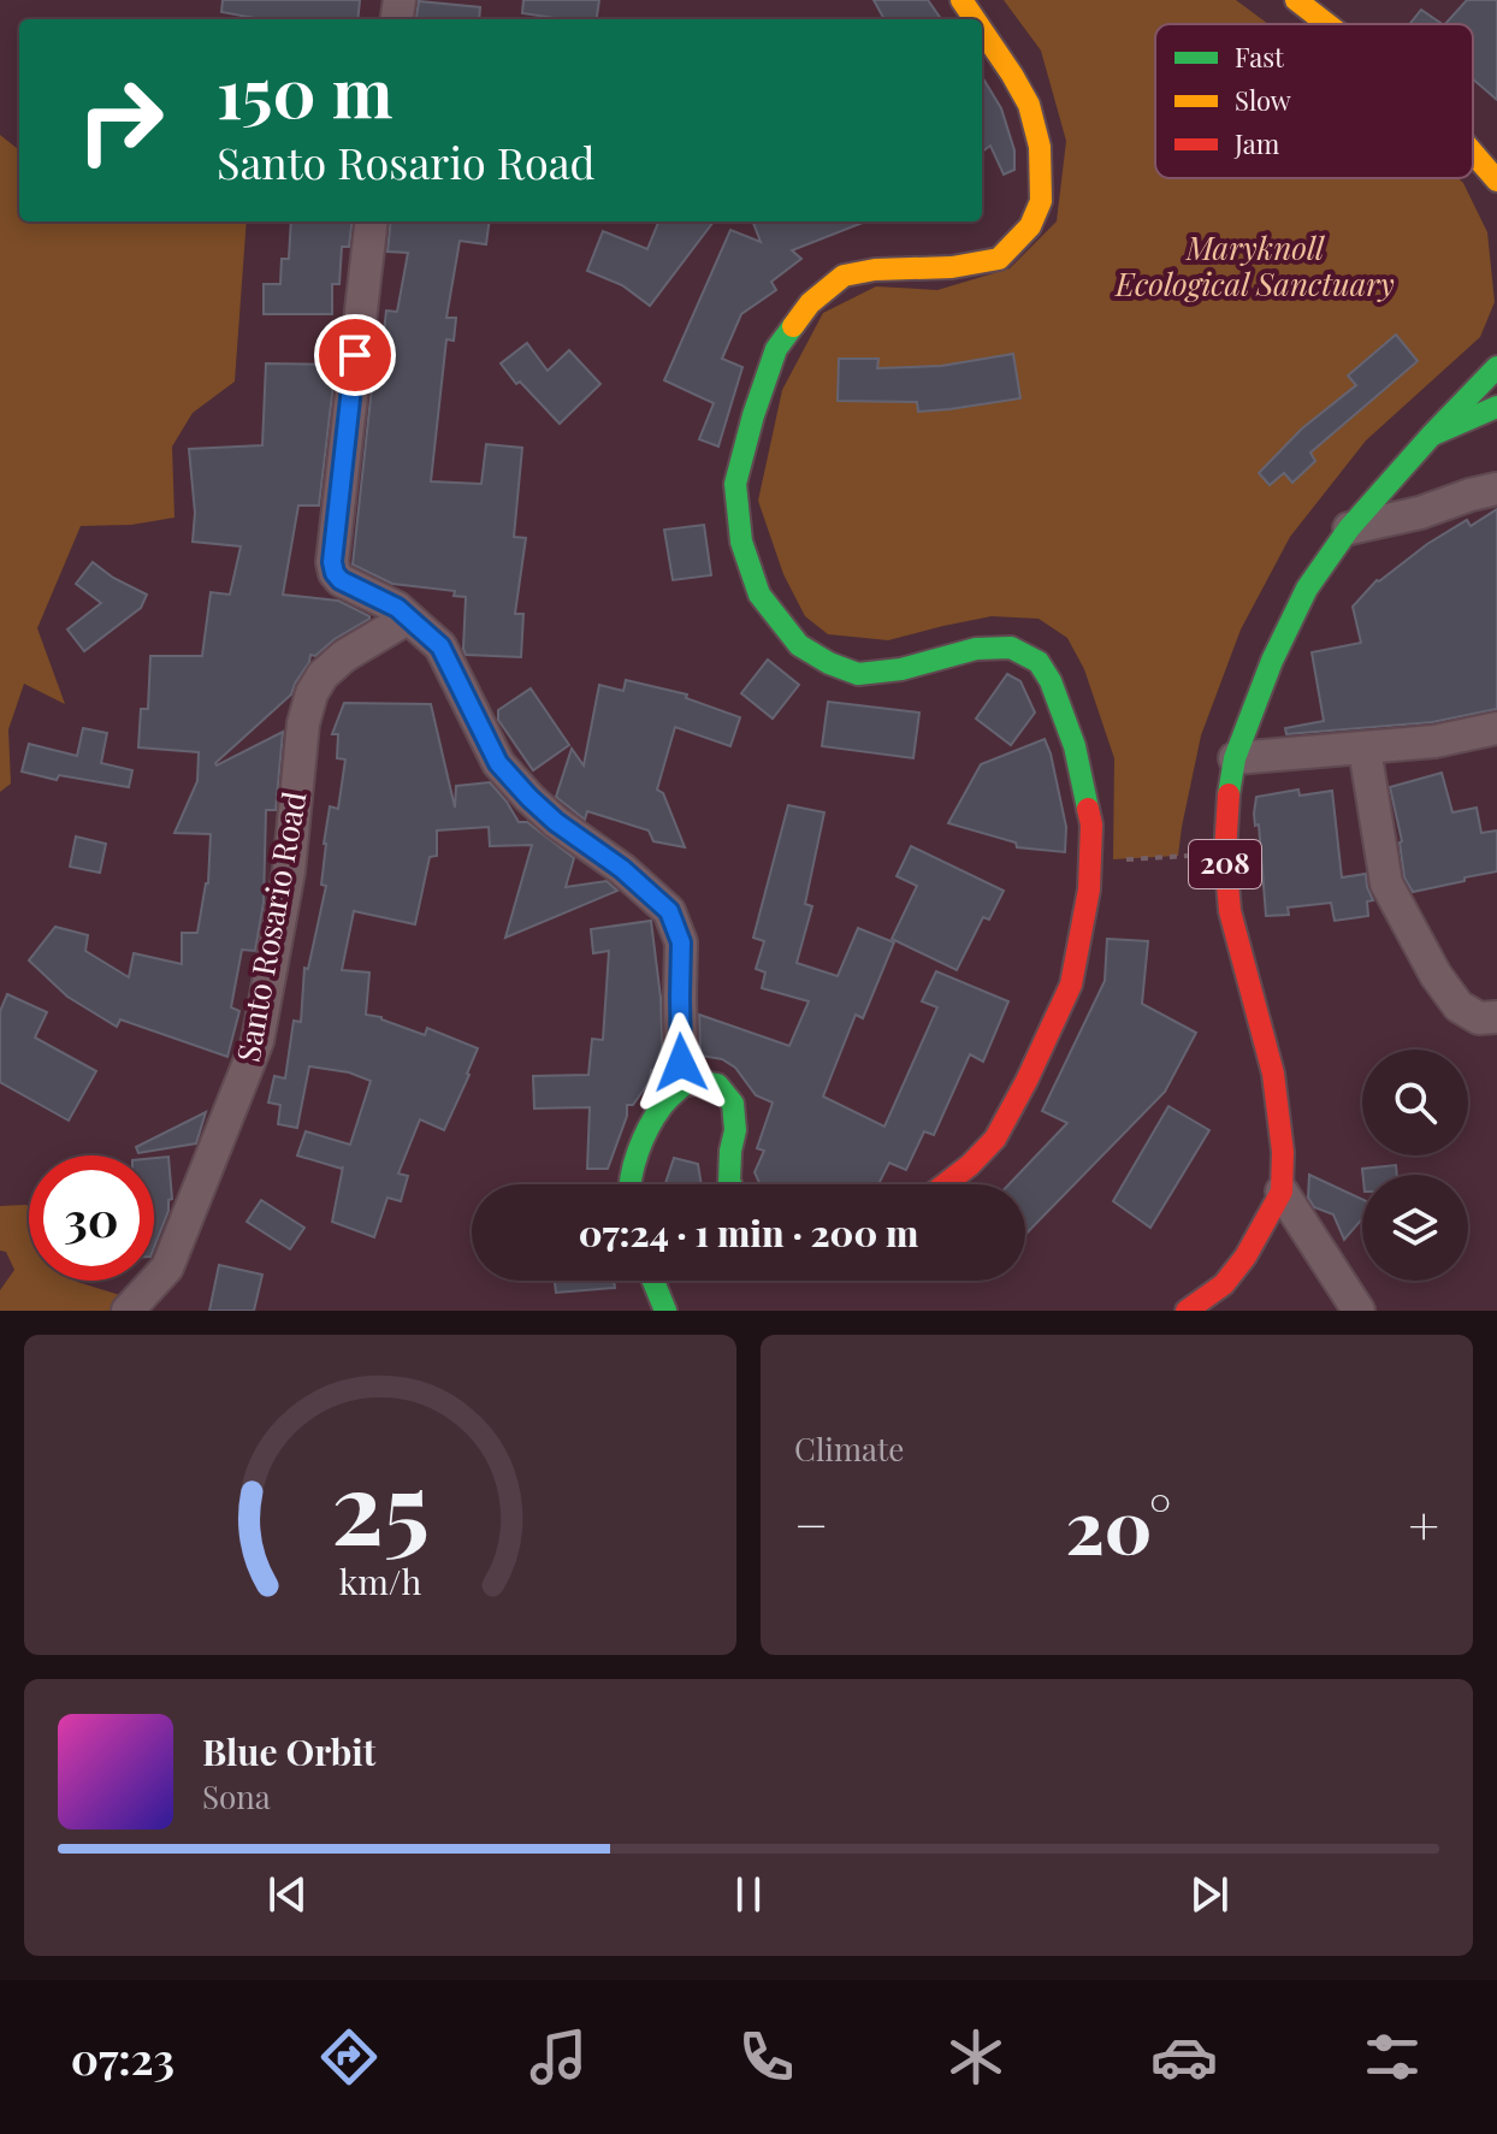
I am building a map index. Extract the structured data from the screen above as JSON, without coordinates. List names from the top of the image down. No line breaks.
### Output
{"streets":{"street":["208","Santo Rosario Road"]},"parks":["Maryknoll Ecological Sanctuary"],"legend":["Fast","Slow","Jam"],"page":{"turn":["150 m","Santo Rosario Road"],"limit":"30","trip":"07:24 · 1 min · 200 m","tile":"Climate","heat":["−","20°","+"],"song":["Blue Orbit","Sona"],"tabs":"07:23","gauge":["25","km/h"]}}
